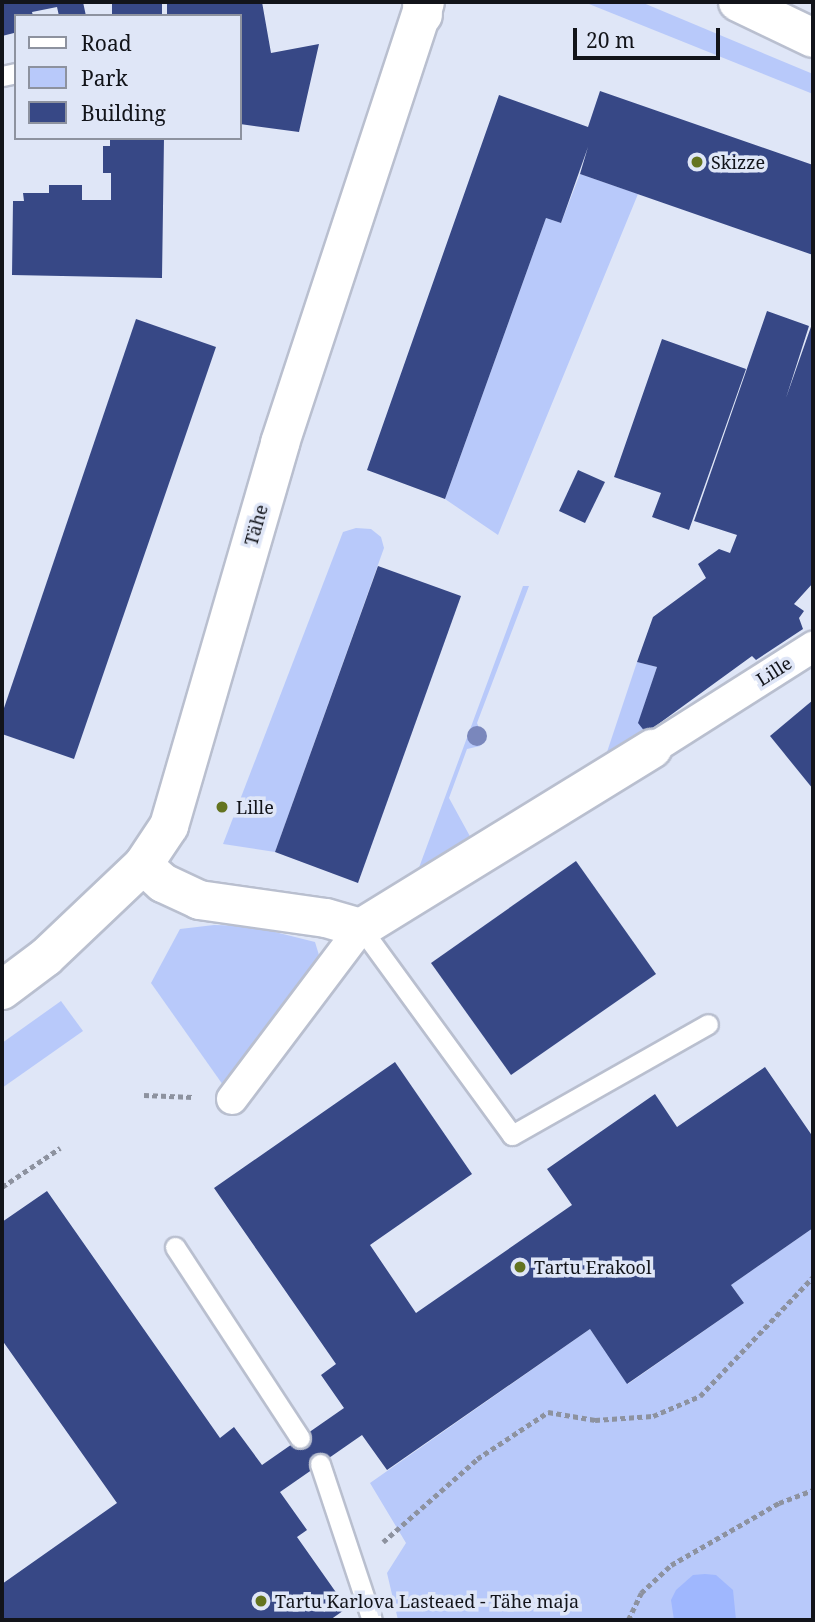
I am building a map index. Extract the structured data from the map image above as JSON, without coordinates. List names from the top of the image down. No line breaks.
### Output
{"streets":{"main road":["Tähe","Lille"]},"places":["Skizze","Lille","Tartu Erakool","Tartu Karlova Lasteaed - Tähe maja"],"legend":["Road","Park","Building"],"scale_bar":"20 m"}
